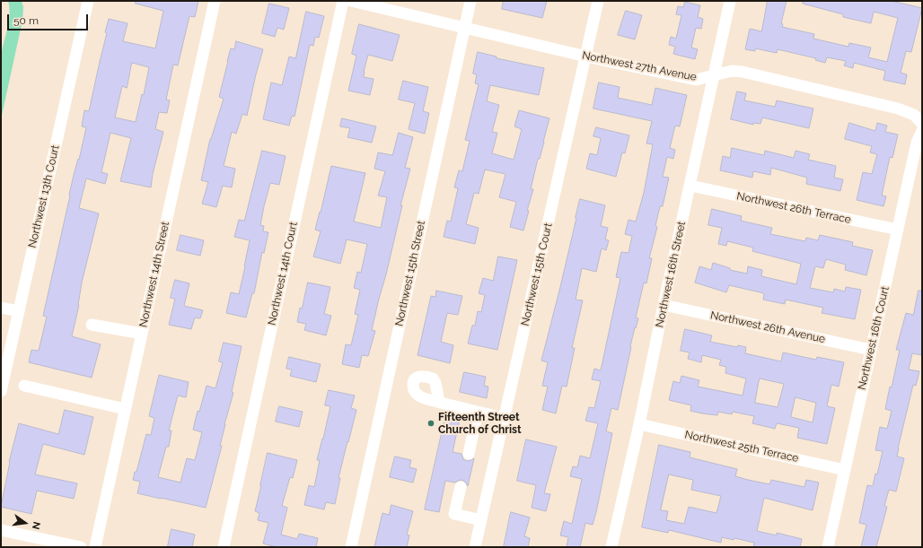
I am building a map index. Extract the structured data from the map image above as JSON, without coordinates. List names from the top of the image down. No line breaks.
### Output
{"streets":{"street":["Northwest 27th Avenue","Northwest 13th Court","Northwest 26th Terrace","Northwest 14th Court","Northwest 15th Street","Northwest 14th Street","Northwest 15th Court","Northwest 16th Street","Northwest 26th Avenue","Northwest 16th Court","Northwest 25th Terrace"]},"crossings":[["Northwest 27th Avenue","Northwest 15th Street"],["Northwest 27th Avenue","Northwest 15th Court"],["Northwest 27th Avenue","Northwest 16th Street"],["Northwest 27th Avenue","Northwest 16th Court"],["Northwest 26th Terrace","Northwest 16th Street"],["Northwest 26th Terrace","Northwest 16th Court"],["Northwest 16th Street","Northwest 26th Avenue"],["Northwest 16th Street","Northwest 25th Terrace"],["Northwest 26th Avenue","Northwest 16th Court"],["Northwest 16th Court","Northwest 25th Terrace"]],"places":["Fifteenth Street Church of Christ"],"scale_bar":"50 m","north":"right"}
